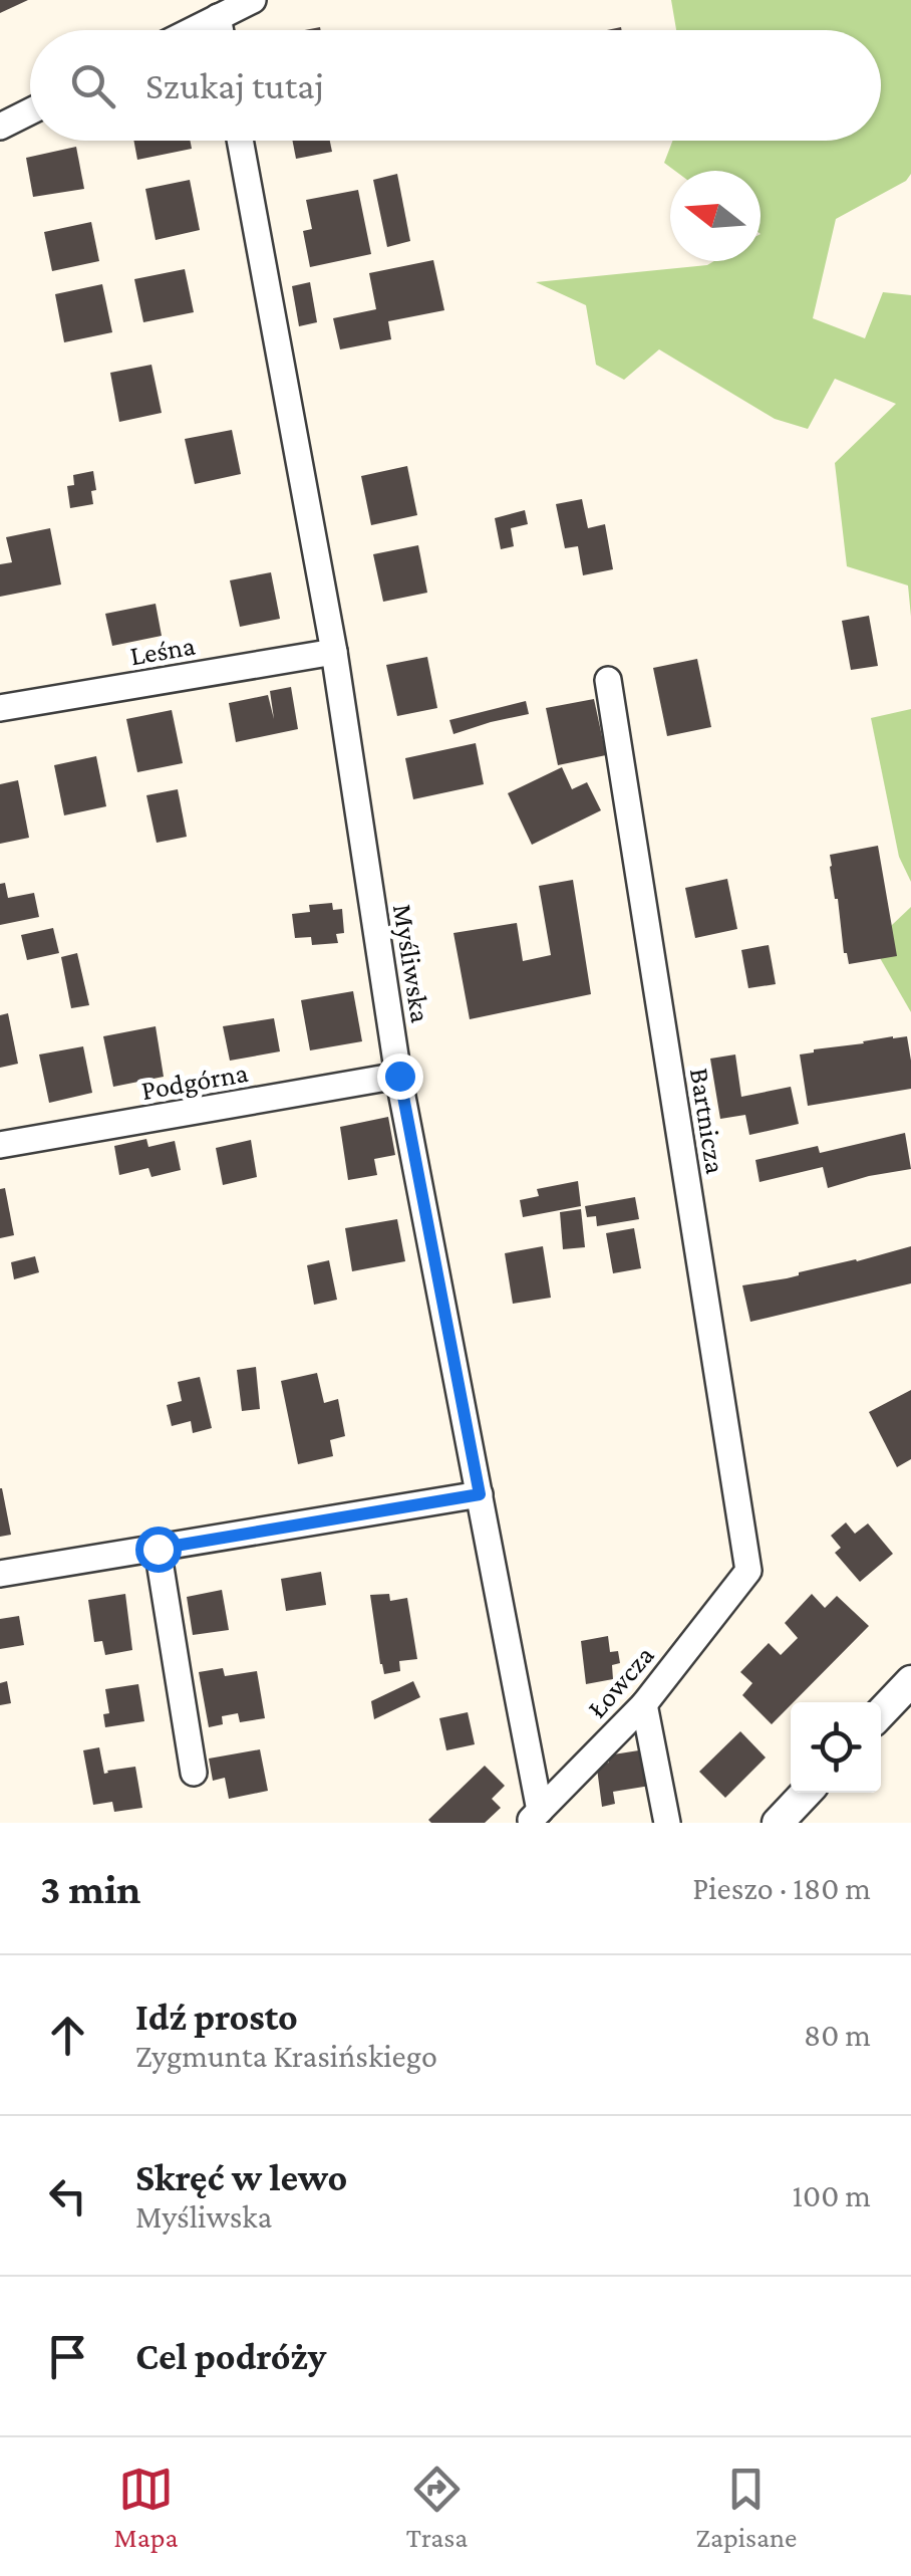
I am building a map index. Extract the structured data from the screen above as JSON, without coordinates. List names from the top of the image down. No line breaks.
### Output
{"streets":{"street":["Leśna","Myśliwska","Podgórna","Bartnicza","Łowcza"]},"crossings":[["Leśna","Myśliwska"],["Myśliwska","Podgórna"],["Myśliwska","Łowcza"],["Bartnicza","Łowcza"]],"north":"left","page":{"search":"Szukaj tutaj","heading":["3 min","Pieszo · 180 m"],"list":[["Idź prosto","Zygmunta Krasińskiego","80 m"],["Skręć w lewo","Myśliwska","100 m"],"Cel podróży"],"nav":["Mapa","Trasa","Zapisane"]}}
